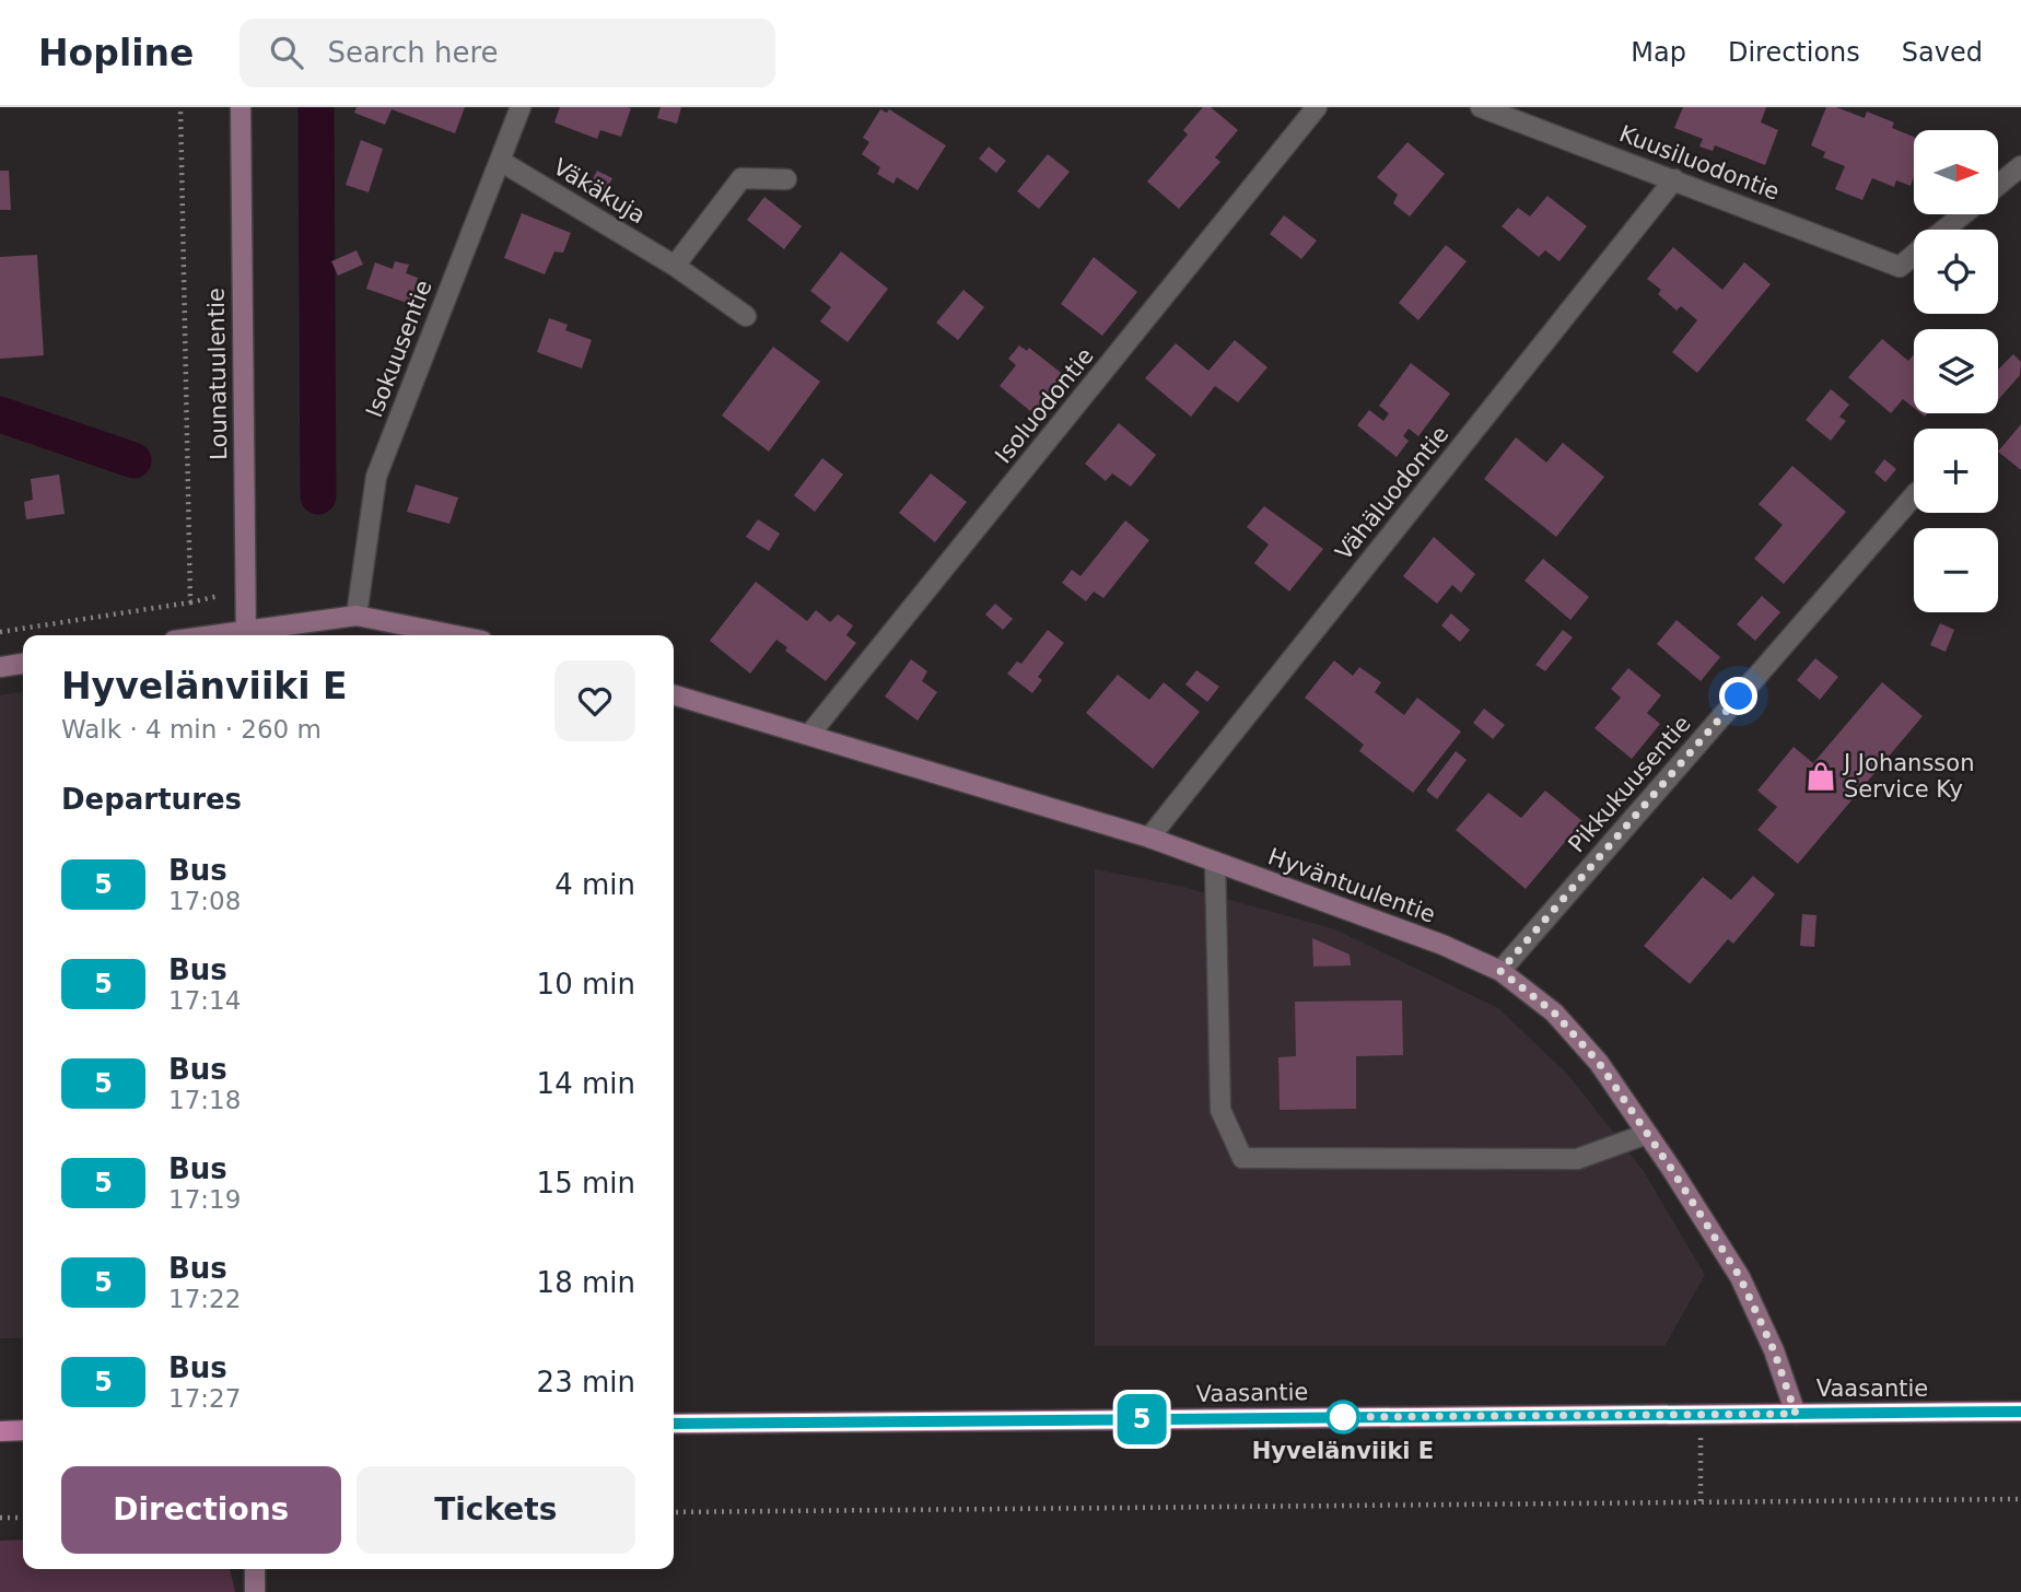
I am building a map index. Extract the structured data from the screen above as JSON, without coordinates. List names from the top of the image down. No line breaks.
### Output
{"streets":{"main road":["Vaasantie"],"street":["Kuusiluodontie","Väkäkuja","Isokuusentie","Lounatuulentie","Isoluodontie","Vähäluodontie","Pikkukuusentie","Hyväntuulentie"]},"crossings":[["Kuusiluodontie","Vähäluodontie"],["Väkäkuja","Isokuusentie"],["Isoluodontie","Hyväntuulentie"],["Vähäluodontie","Hyväntuulentie"],["Pikkukuusentie","Hyväntuulentie"],["Hyväntuulentie","Vaasantie"]],"places":{"shop":["J Johansson Service Ky"],"other":["Hyvelänviiki E"]},"lines":["bus line 5"],"north":"right","page":{"header":"Hopline","search":"Search here","nav":["Map","Directions","Saved"],"on_map":"5","map_buttons":["+","−"],"heading":[["Hyvelänviiki E","Walk · 4 min · 260 m"],"Departures"],"list":[{"mark":"5","name":"Bus","note":"17:08","value":"4 min"},{"mark":"5","name":"Bus","note":"17:14","value":"10 min"},{"mark":"5","name":"Bus","note":"17:18","value":"14 min"},{"mark":"5","name":"Bus","note":"17:19","value":"15 min"},{"mark":"5","name":"Bus","note":"17:22","value":"18 min"},{"mark":"5","name":"Bus","note":"17:27","value":"23 min"}],"buttons":["Directions","Tickets"]}}
